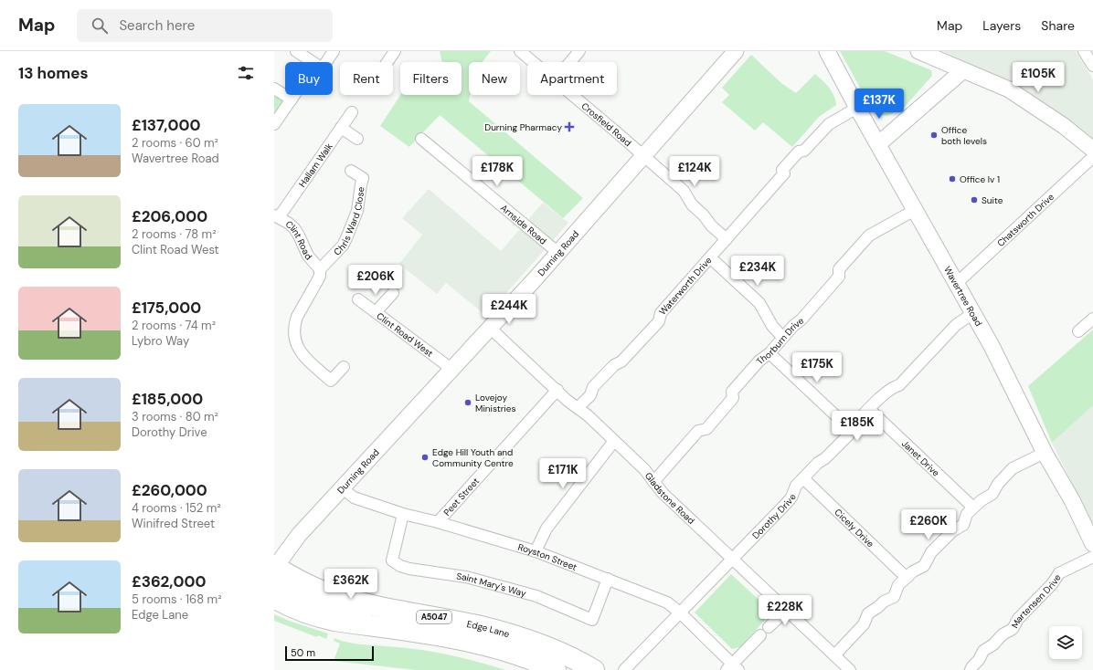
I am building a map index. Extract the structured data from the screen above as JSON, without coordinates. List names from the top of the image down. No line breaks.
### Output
{"streets":{"highway":["A5047","Edge Lane"],"main road":["Durning Road","Wavertree Road"],"street":["Crosfield Road","Hallam Walk","Chris Ward Close","Chatsworth Drive","Arnside Road","Clint Road","Waterworth Drive","Clint Road West","Thorburn Drive","Janet Drive","Peet Street","Gladstone Road","Dorothy Drive","Cicely Drive","Royston Street","Saint Mary's Way","Martensen Drive"]},"crossings":[["Crosfield Road","Durning Road"],["Crosfield Road","Waterworth Drive"],["Hallam Walk","Clint Road"],["Chris Ward Close","Clint Road"],["Chatsworth Drive","Wavertree Road"],["Arnside Road","Durning Road"],["Durning Road","Clint Road West"],["Durning Road","Gladstone Road"],["Durning Road","Royston Street"],["Durning Road","Edge Lane"],["Waterworth Drive","Wavertree Road"],["Waterworth Drive","Gladstone Road"],["Wavertree Road","Thorburn Drive"],["Wavertree Road","Dorothy Drive"],["Thorburn Drive","Gladstone Road"],["Janet Drive","Dorothy Drive"],["Peet Street","Gladstone Road"],["Peet Street","Royston Street"],["Gladstone Road","Dorothy Drive"],["Dorothy Drive","Cicely Drive"],["Dorothy Drive","Royston Street"],["Royston Street","Saint Mary's Way"]],"places":{"health":["Durning Pharmacy"],"other":["Office both levels","Office lv 1","Suite","Lovejoy Ministries","Edge Hill Youth and Community Centre"]},"scale_bar":"50 m","page":{"header":"Map","search":"Search here","nav":["Map","Layers","Share"],"heading":"13 homes","price":["£105K","£137K","£178K","£124K","£234K","£206K","£244K","£175K","£185K","£171K","£260K","£362K","£228K"],"chip":["Buy","Rent","Filters","New","Apartment"],"list":[{"name":"£137,000","note":"2 rooms · 60 m² · Wavertree Road"},{"name":"£206,000","note":"2 rooms · 78 m² · Clint Road West"},{"name":"£175,000","note":"2 rooms · 74 m² · Lybro Way"},{"name":"£185,000","note":"3 rooms · 80 m² · Dorothy Drive"},{"name":"£260,000","note":"4 rooms · 152 m² · Winifred Street"},{"name":"£362,000","note":"5 rooms · 168 m² · Edge Lane"}],"scale":"50 m"}}
